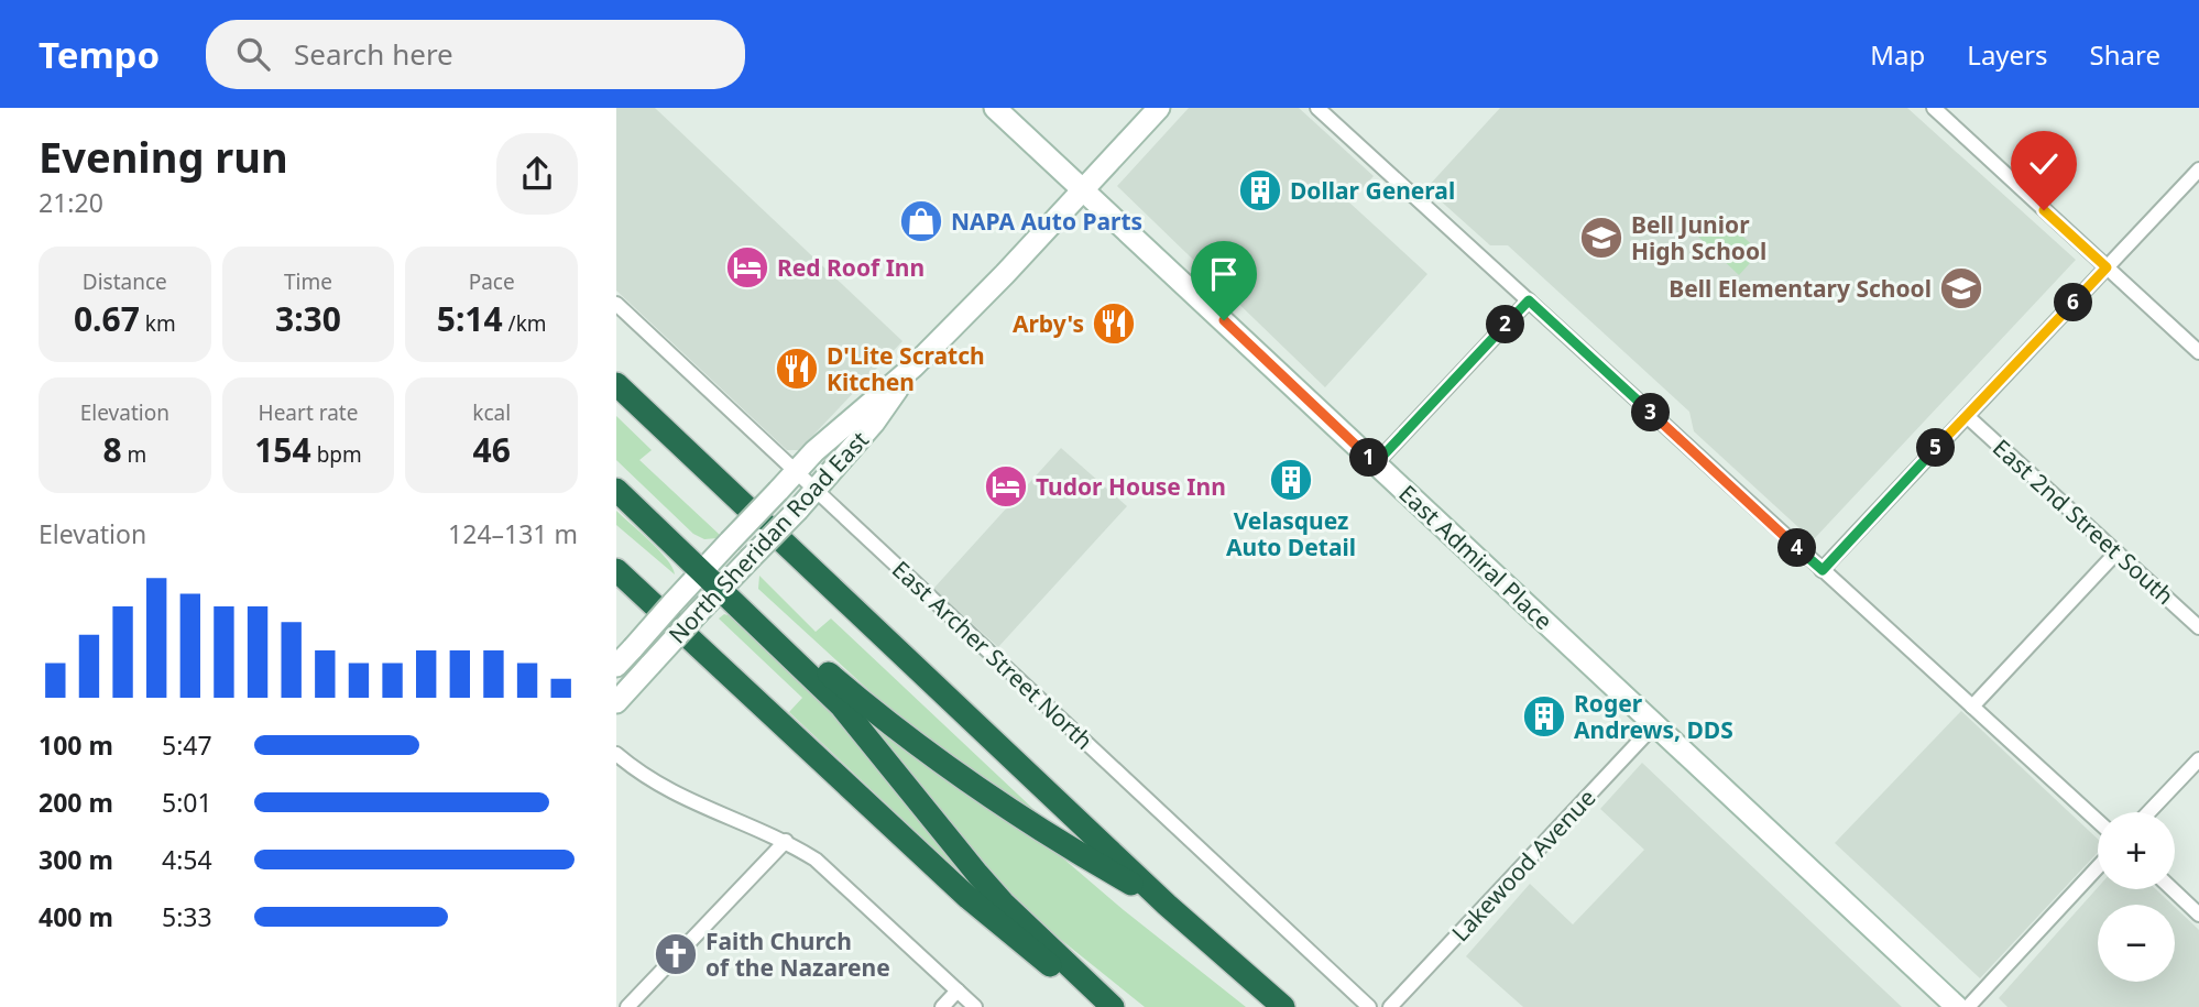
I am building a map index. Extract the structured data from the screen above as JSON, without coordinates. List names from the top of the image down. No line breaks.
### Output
{"streets":{"main road":["North Sheridan Road East","East Admiral Place"],"street":["East 2nd Street South","East Archer Street North","Lakewood Avenue"]},"crossings":[["North Sheridan Road East","East Admiral Place"],["North Sheridan Road East","East Archer Street North"],["East Admiral Place","Lakewood Avenue"]],"places":{"building":["Dollar General","Velasquez Auto Detail","Roger Andrews, DDS"],"shop":["NAPA Auto Parts"],"school or university":["Bell Junior High School","Bell Elementary School"],"hotel":["Red Roof Inn","Tudor House Inn"],"restaurant":["Arby's","D'Lite Scratch Kitchen"],"church":["Faith Church of the Nazarene"]},"page":{"header":"Tempo","search":"Search here","nav":["Map","Layers","Share"],"heading":["Evening run","21:20"],"stats":[["Distance","0.67 km"],["Time","3:30"],["Pace","5:14 /km"],["Elevation","8 m"],["Heart rate","154 bpm"],["kcal","46"]],"pins":["6","2","3","5","1","4"],"chart":["Elevation","124–131 m"],"list":[{"name":"100 m","note":"5:47"},{"name":"200 m","note":"5:01"},{"name":"300 m","note":"4:54"},{"name":"400 m","note":"5:33"}],"map_buttons":["+","−"]}}
